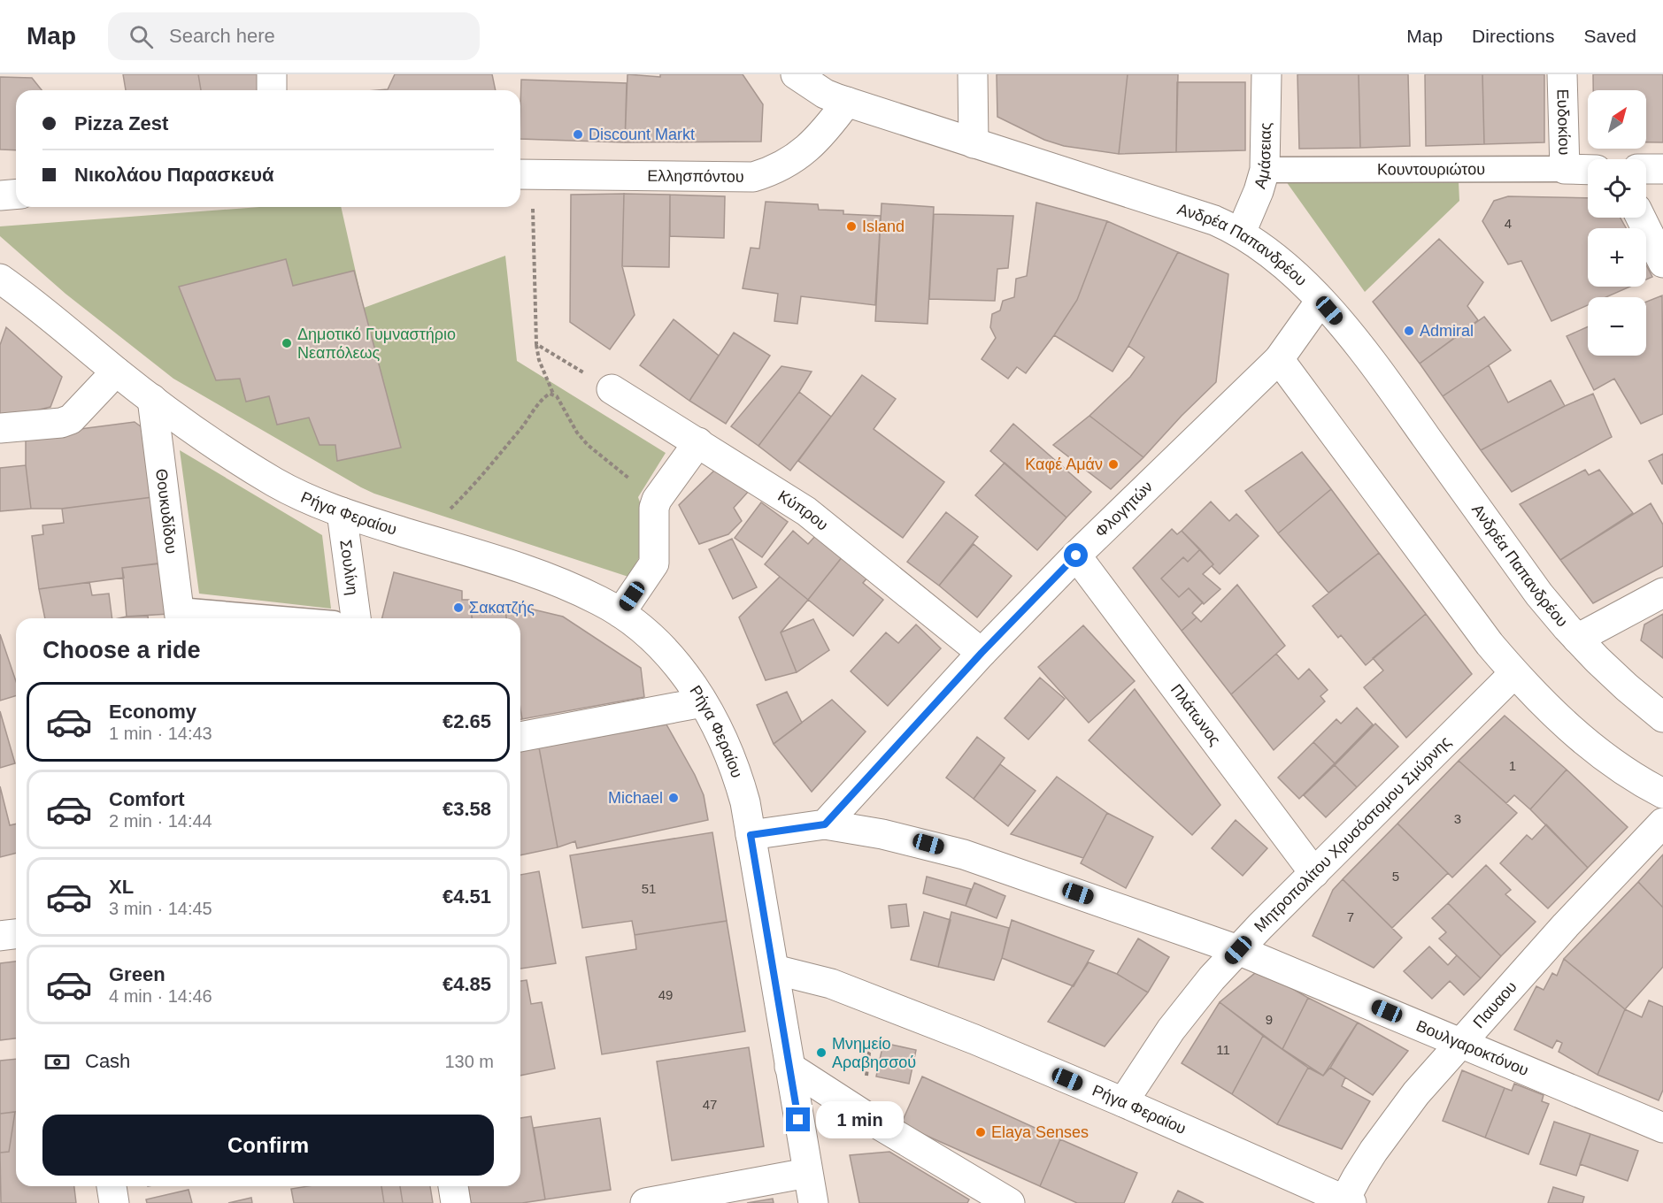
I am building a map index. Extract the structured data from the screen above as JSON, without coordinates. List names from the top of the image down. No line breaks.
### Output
{"streets":{"street":["Ευδοκίου","Αμάσειας","Κουντουριώτου","Ελλησπόντου","Ανδρέα Παπανδρέου","Φλογητών","Θουκυδίδου","Κύπρου","Ρήγα Φεραίου","Σουλίνη","Πλάτωνος","Μητροπολίτου Χρυσόστομου Σμύρνης","Παυαου","Βουλγαροκτόνου"]},"crossings":[["Ευδοκίου","Κουντουριώτου"],["Αμάσειας","Κουντουριώτου"],["Αμάσειας","Ανδρέα Παπανδρέου"],["Ελλησπόντου","Ανδρέα Παπανδρέου"],["Ανδρέα Παπανδρέου","Φλογητών"],["Φλογητών","Κύπρου"],["Φλογητών","Πλάτωνος"],["Φλογητών","Βουλγαροκτόνου"],["Θουκυδίδου","Ρήγα Φεραίου"],["Ρήγα Φεραίου","Σουλίνη"],["Ρήγα Φεραίου","Μητροπολίτου Χρυσόστομου Σμύρνης"],["Ρήγα Φεραίου","Παυαου"],["Πλάτωνος","Μητροπολίτου Χρυσόστομου Σμύρνης"],["Μητροπολίτου Χρυσόστομου Σμύρνης","Βουλγαροκτόνου"],["Παυαου","Βουλγαροκτόνου"]],"places":["Discount Markt","Island","Admiral","Δημοτικό Γυμναστήριο Νεαπόλεως","Καφέ Αμάν","Σακατζής","Michael","Μνημείο Αραβησσού","Elaya Senses"],"house_numbers":["4","1","3","5","51","7","49","9","11","47"],"north":"top right","page":{"header":"Map","search":"Search here","nav":["Map","Directions","Saved"],"map_buttons":["+","−"],"banner":["Pizza Zest","Νικολάου Παρασκευά"],"heading":"Choose a ride","list":[{"name":"Economy","note":"1 min · 14:43","value":"€2.65"},{"name":"Comfort","note":"2 min · 14:44","value":"€3.58"},{"name":"XL","note":"3 min · 14:45","value":"€4.51"},{"name":"Green","note":"4 min · 14:46","value":"€4.85"}],"pay":["Cash","130 m"],"bubble":"1 min","buttons":"Confirm"}}
